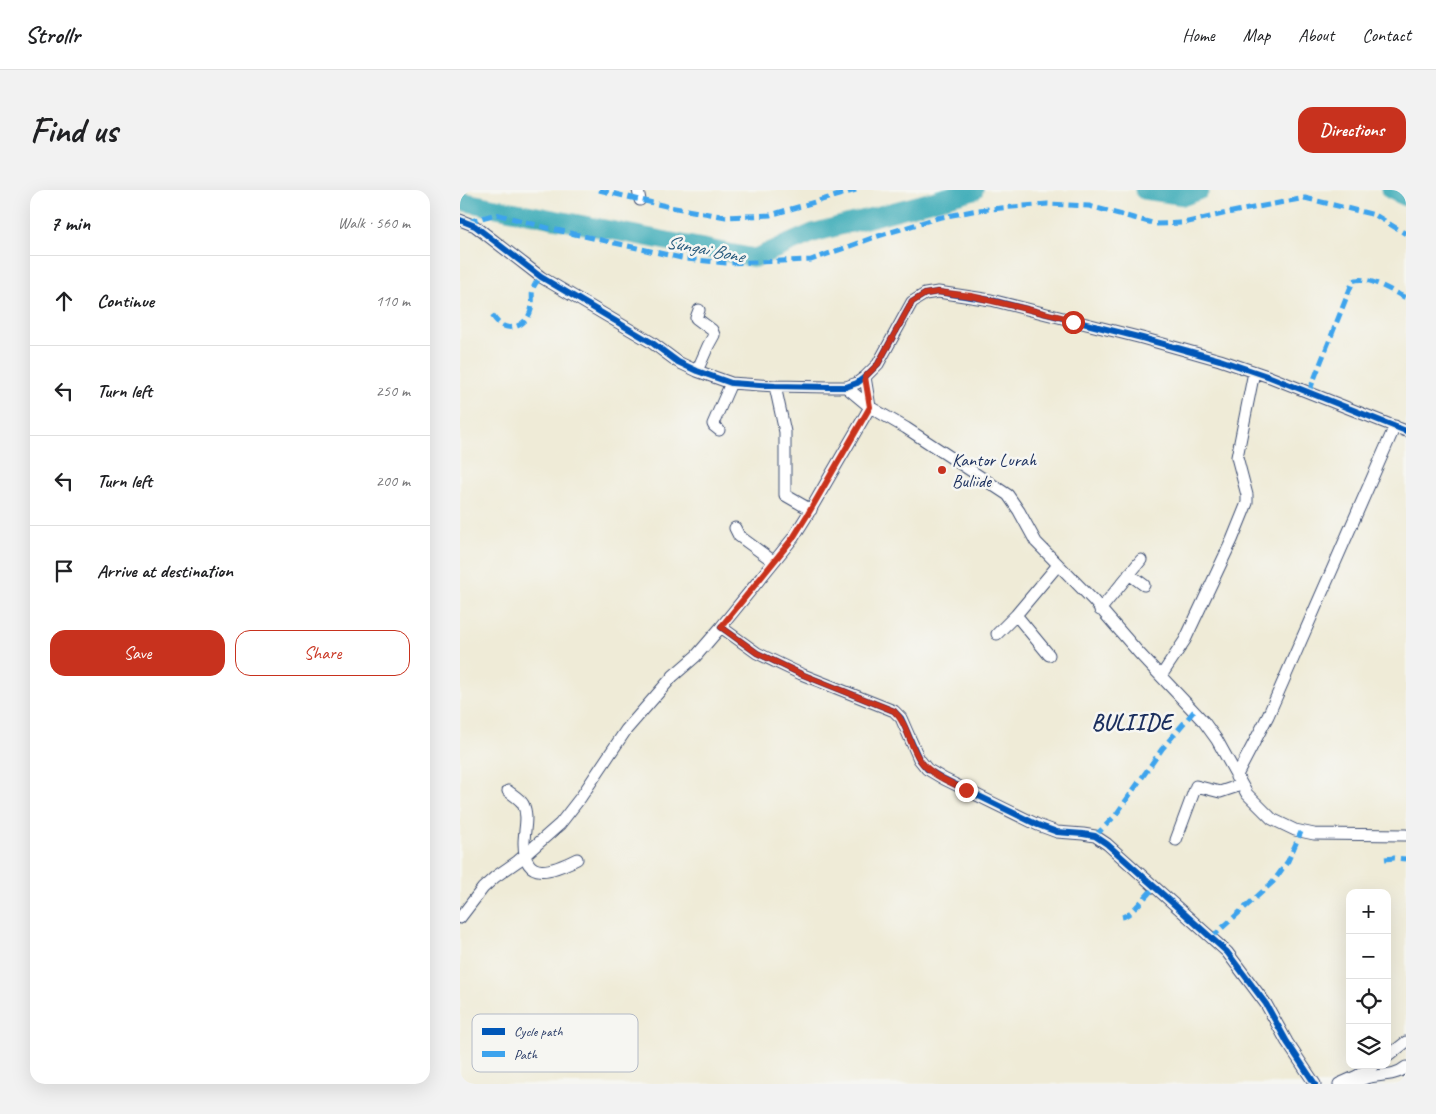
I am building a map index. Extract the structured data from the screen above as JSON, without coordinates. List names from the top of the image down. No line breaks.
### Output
{"districts":["BULIIDE"],"water":["Sungai Bone"],"places":["Kantor Lurah Buliide"],"legend":["Cycle path","Path"],"page":{"header":"Strollr","nav":["Home","Map","About","Contact"],"buttons":["Directions",["Save","Share"]],"title":"Find us","heading":["7 min","Walk · 560 m"],"list":[["Continue","110 m"],["Turn left","250 m"],["Turn left","200 m"],"Arrive at destination"],"map_buttons":["+","−"]}}
